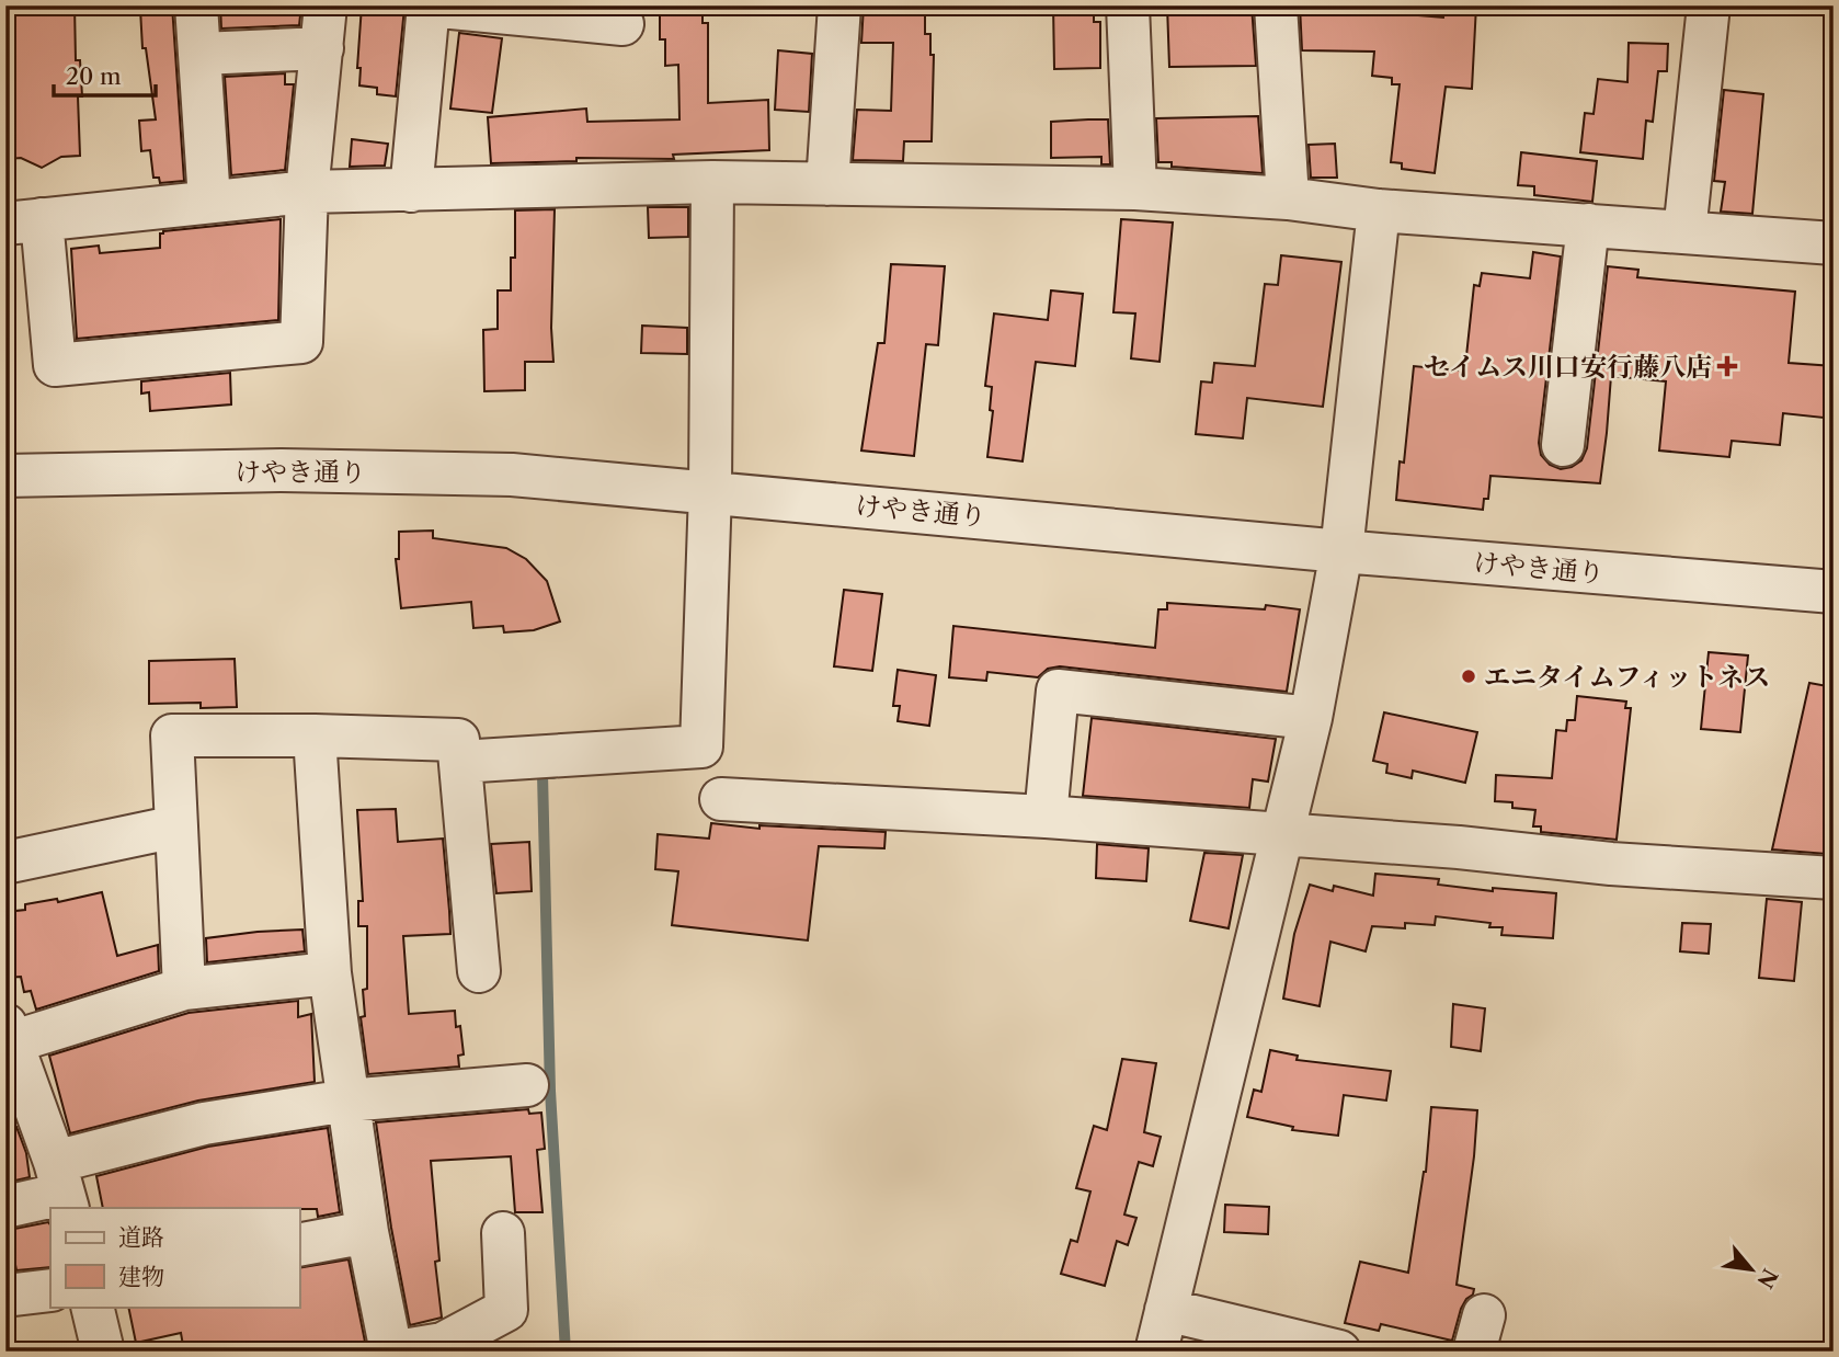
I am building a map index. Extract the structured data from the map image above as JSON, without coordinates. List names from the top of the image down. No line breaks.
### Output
{"streets":{"street":["けやき通り"]},"places":{"health":["セイムス川口安行藤八店"],"other":["エニタイムフィットネス"]},"legend":["道路","建物"],"scale_bar":"20 m","north":"bottom right"}
